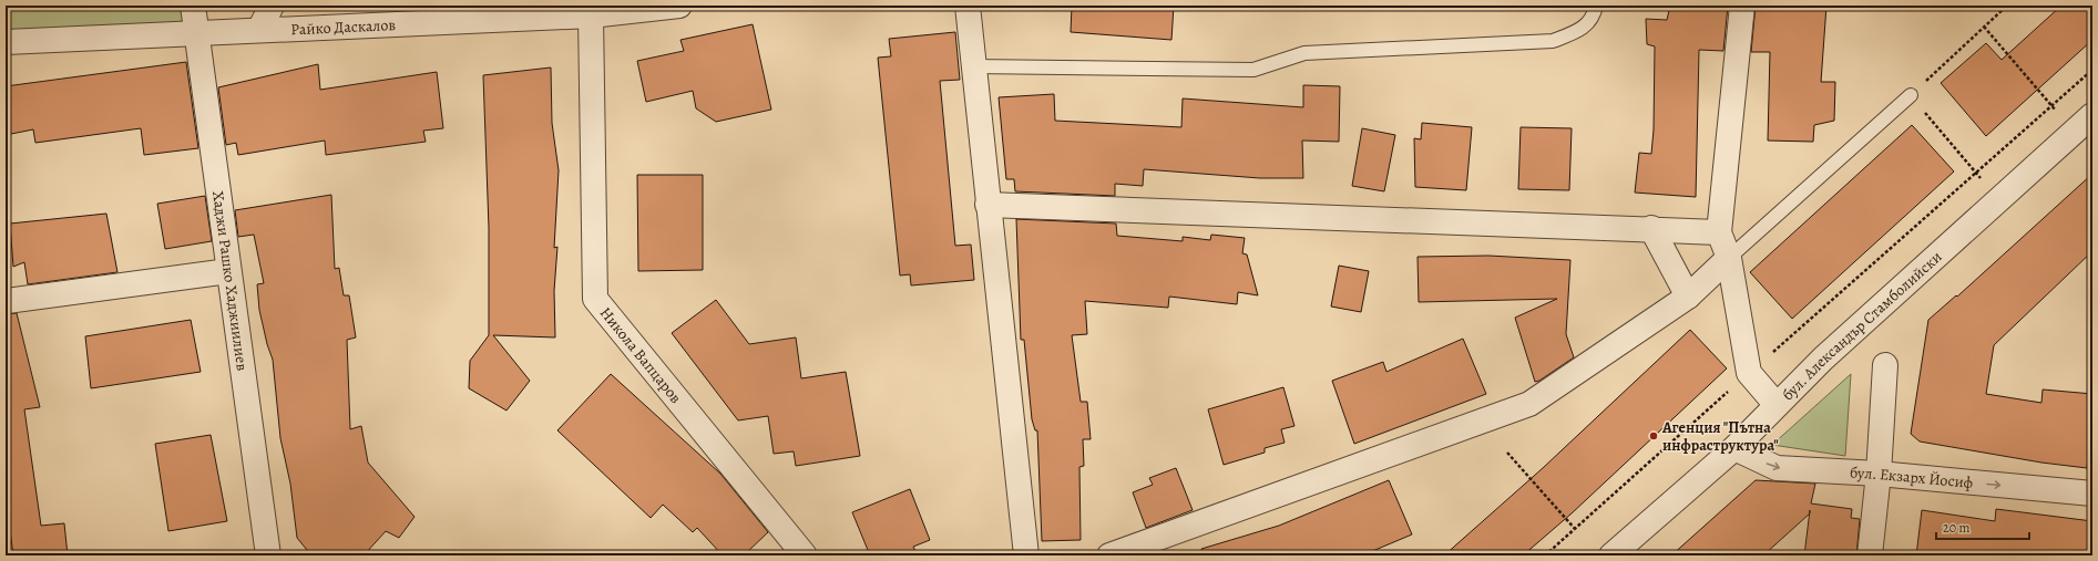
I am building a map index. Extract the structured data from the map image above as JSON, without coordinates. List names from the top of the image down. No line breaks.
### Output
{"streets":{"street":["Райко Даскалов","Хаджи Рашко Хаджиилиев","бул. Александър Стамболийски","Никола Вапцаров","бул. Екзарх Йосиф"]},"crossings":[["Райко Даскалов","Хаджи Рашко Хаджиилиев"],["Райко Даскалов","Никола Вапцаров"],["бул. Александър Стамболийски","бул. Екзарх Йосиф"]],"one_way":["бул. Екзарх Йосиф"],"places":["Агенция \"Пътна инфраструктура\""],"scale_bar":"20 m"}
